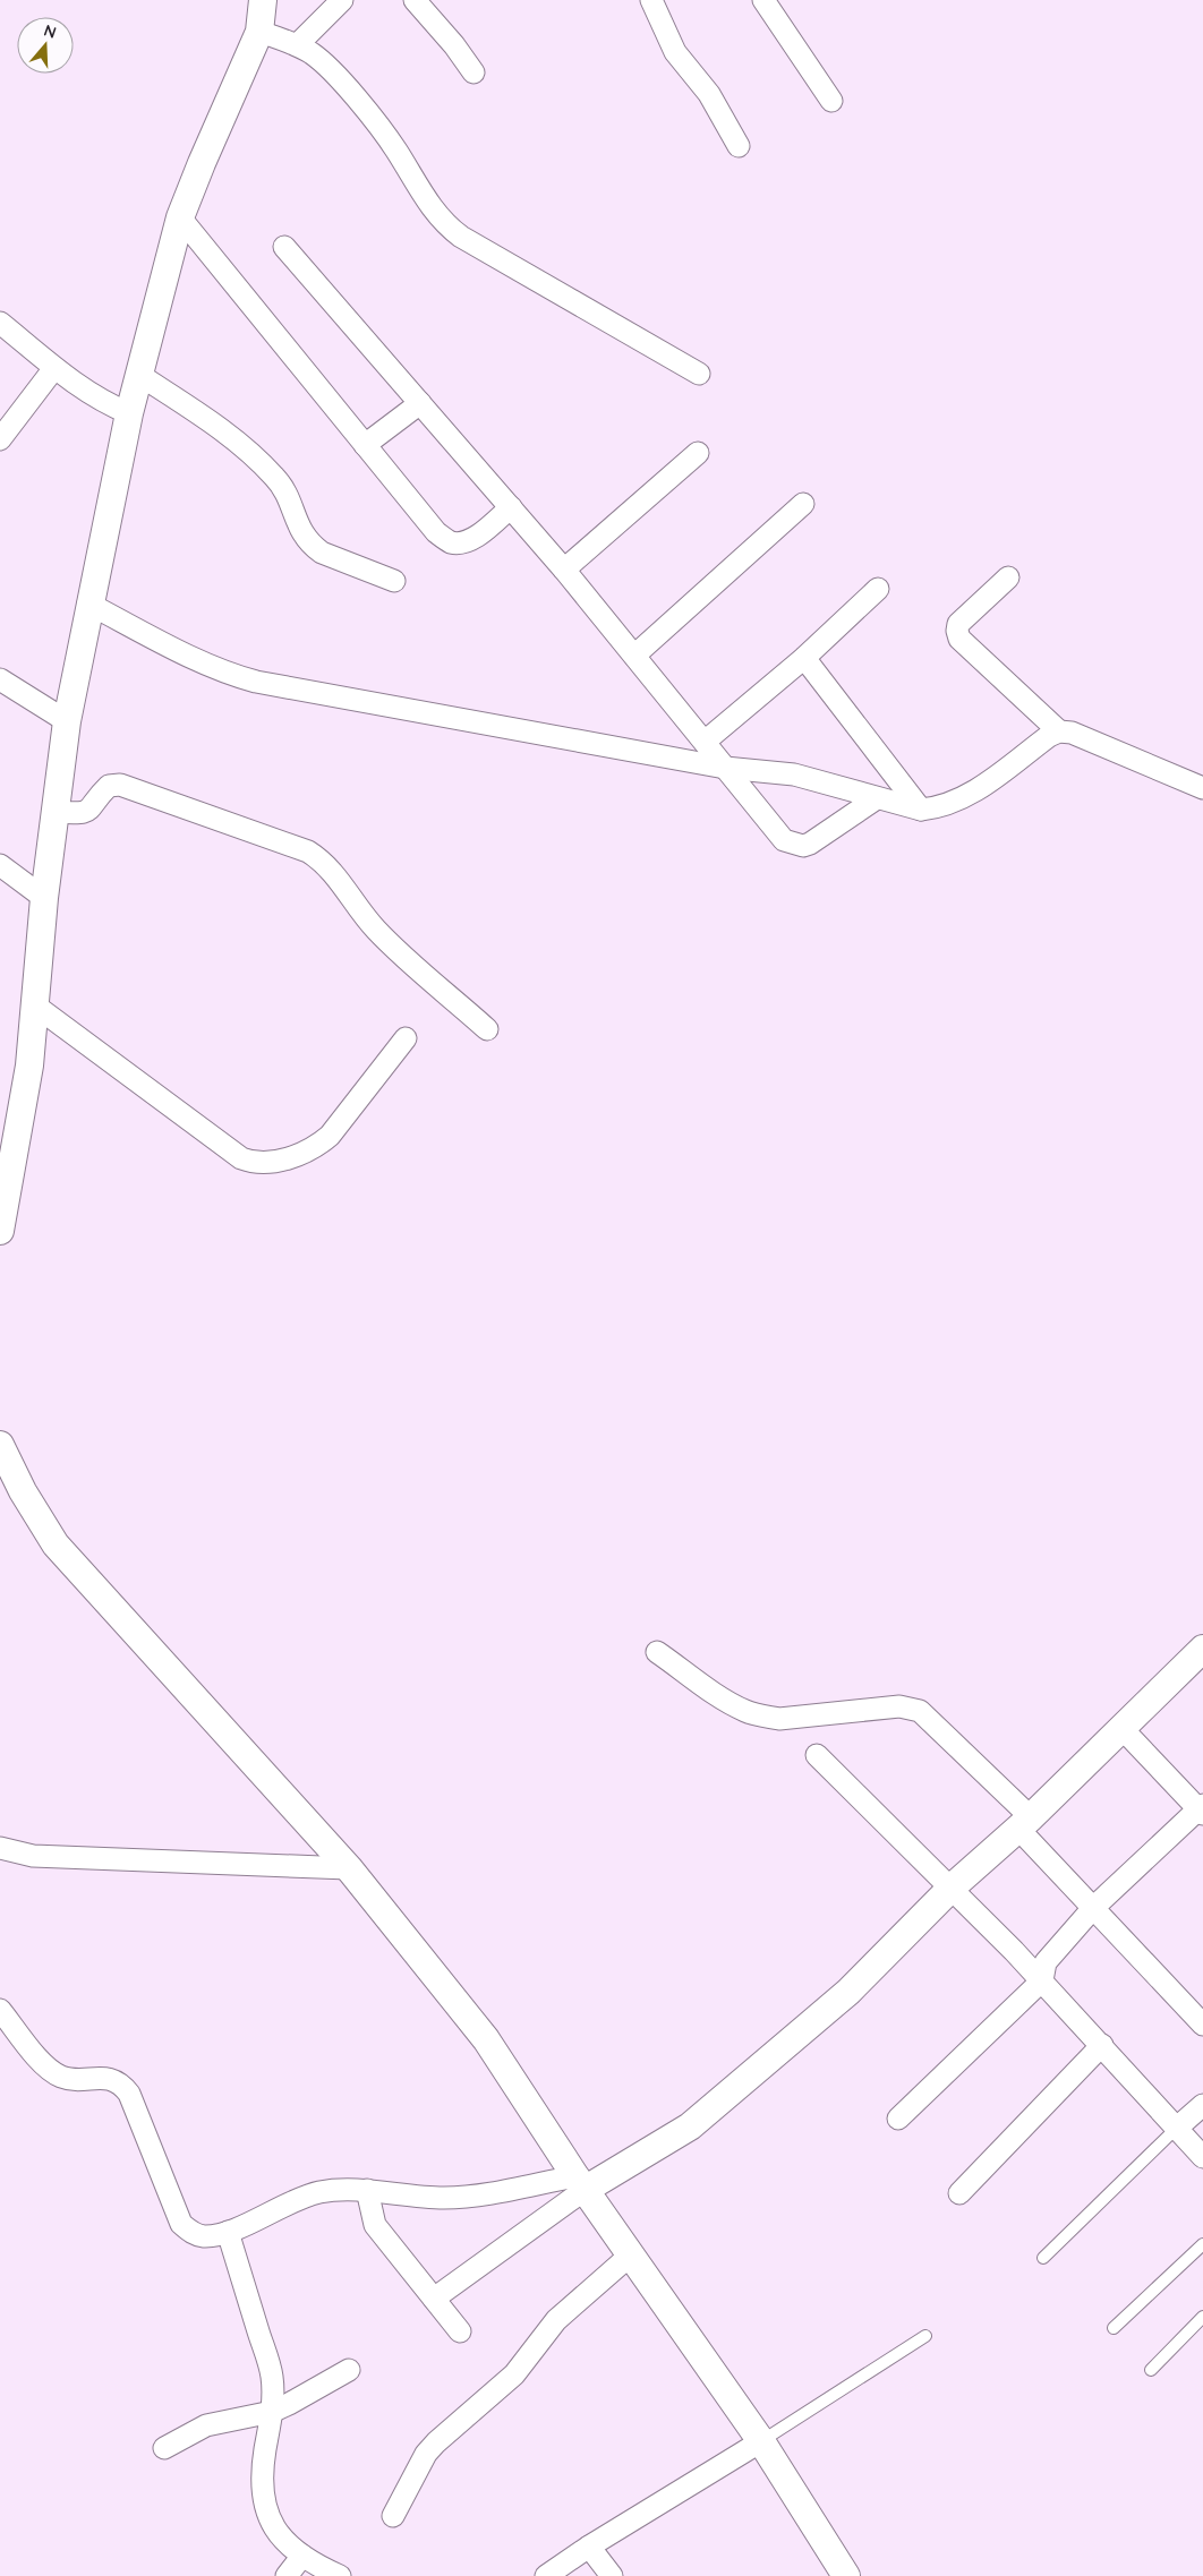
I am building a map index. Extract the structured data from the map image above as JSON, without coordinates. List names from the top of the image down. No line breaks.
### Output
{"north":"top"}
